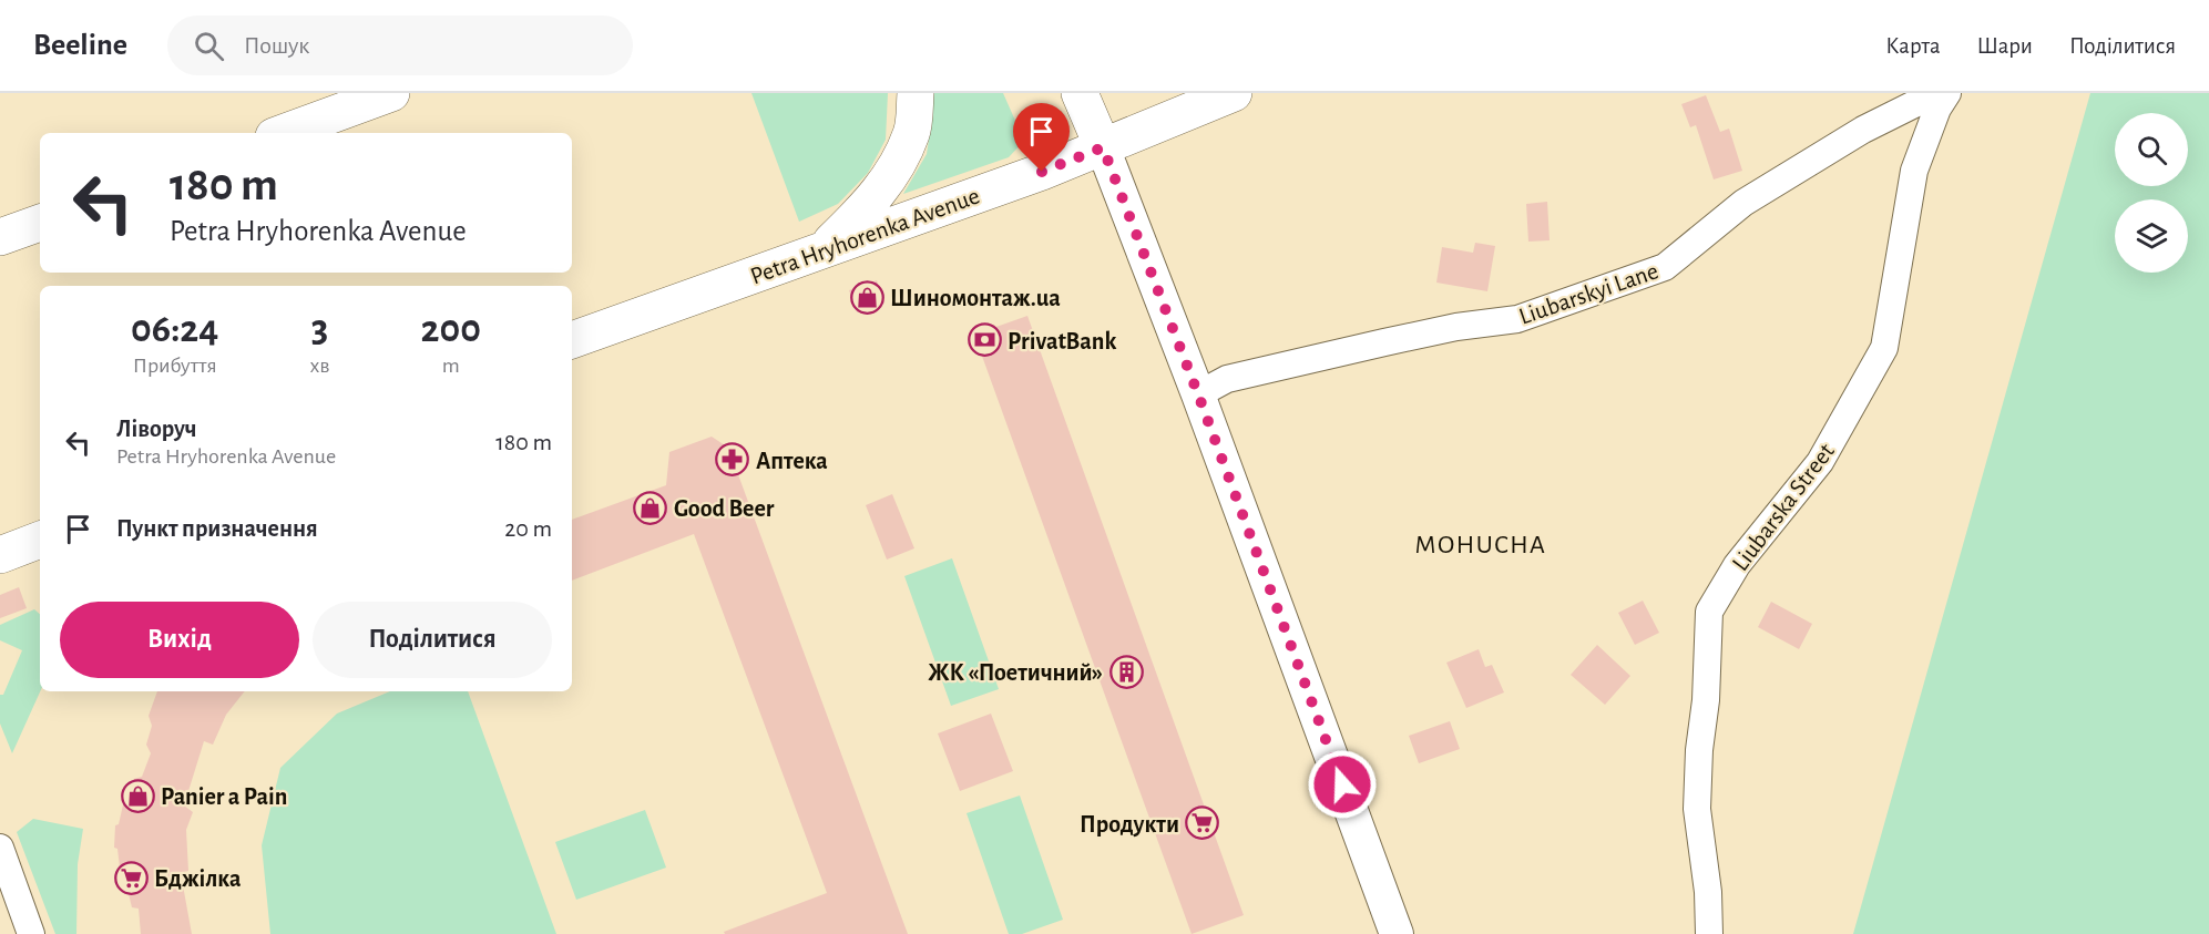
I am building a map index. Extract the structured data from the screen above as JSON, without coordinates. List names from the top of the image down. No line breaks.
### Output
{"streets":{"main road":["Petra Hryhorenka Avenue"],"street":["Liubarskyi Lane","Liubarska Street"]},"districts":["MOHUCHA"],"places":{"shop":["Шиномонтаж.ua","Good Beer","Panier a Pain"],"bank":["PrivatBank"],"pharmacy":["Аптека"],"building":["ЖК «Поетичний»"],"supermarket":["Продукти","Бджілка"]},"page":{"header":"Beeline","search":"Пошук","nav":["Карта","Шари","Поділитися"],"turn":["180 m","Petra Hryhorenka Avenue"],"eta":["06:24","Прибуття","3","хв","200","m"],"list":[{"name":"Ліворуч","note":"Petra Hryhorenka Avenue","value":"180 m"},{"name":"Пункт призначення","value":"20 m"}],"buttons":["Вихід","Поділитися"]}}
